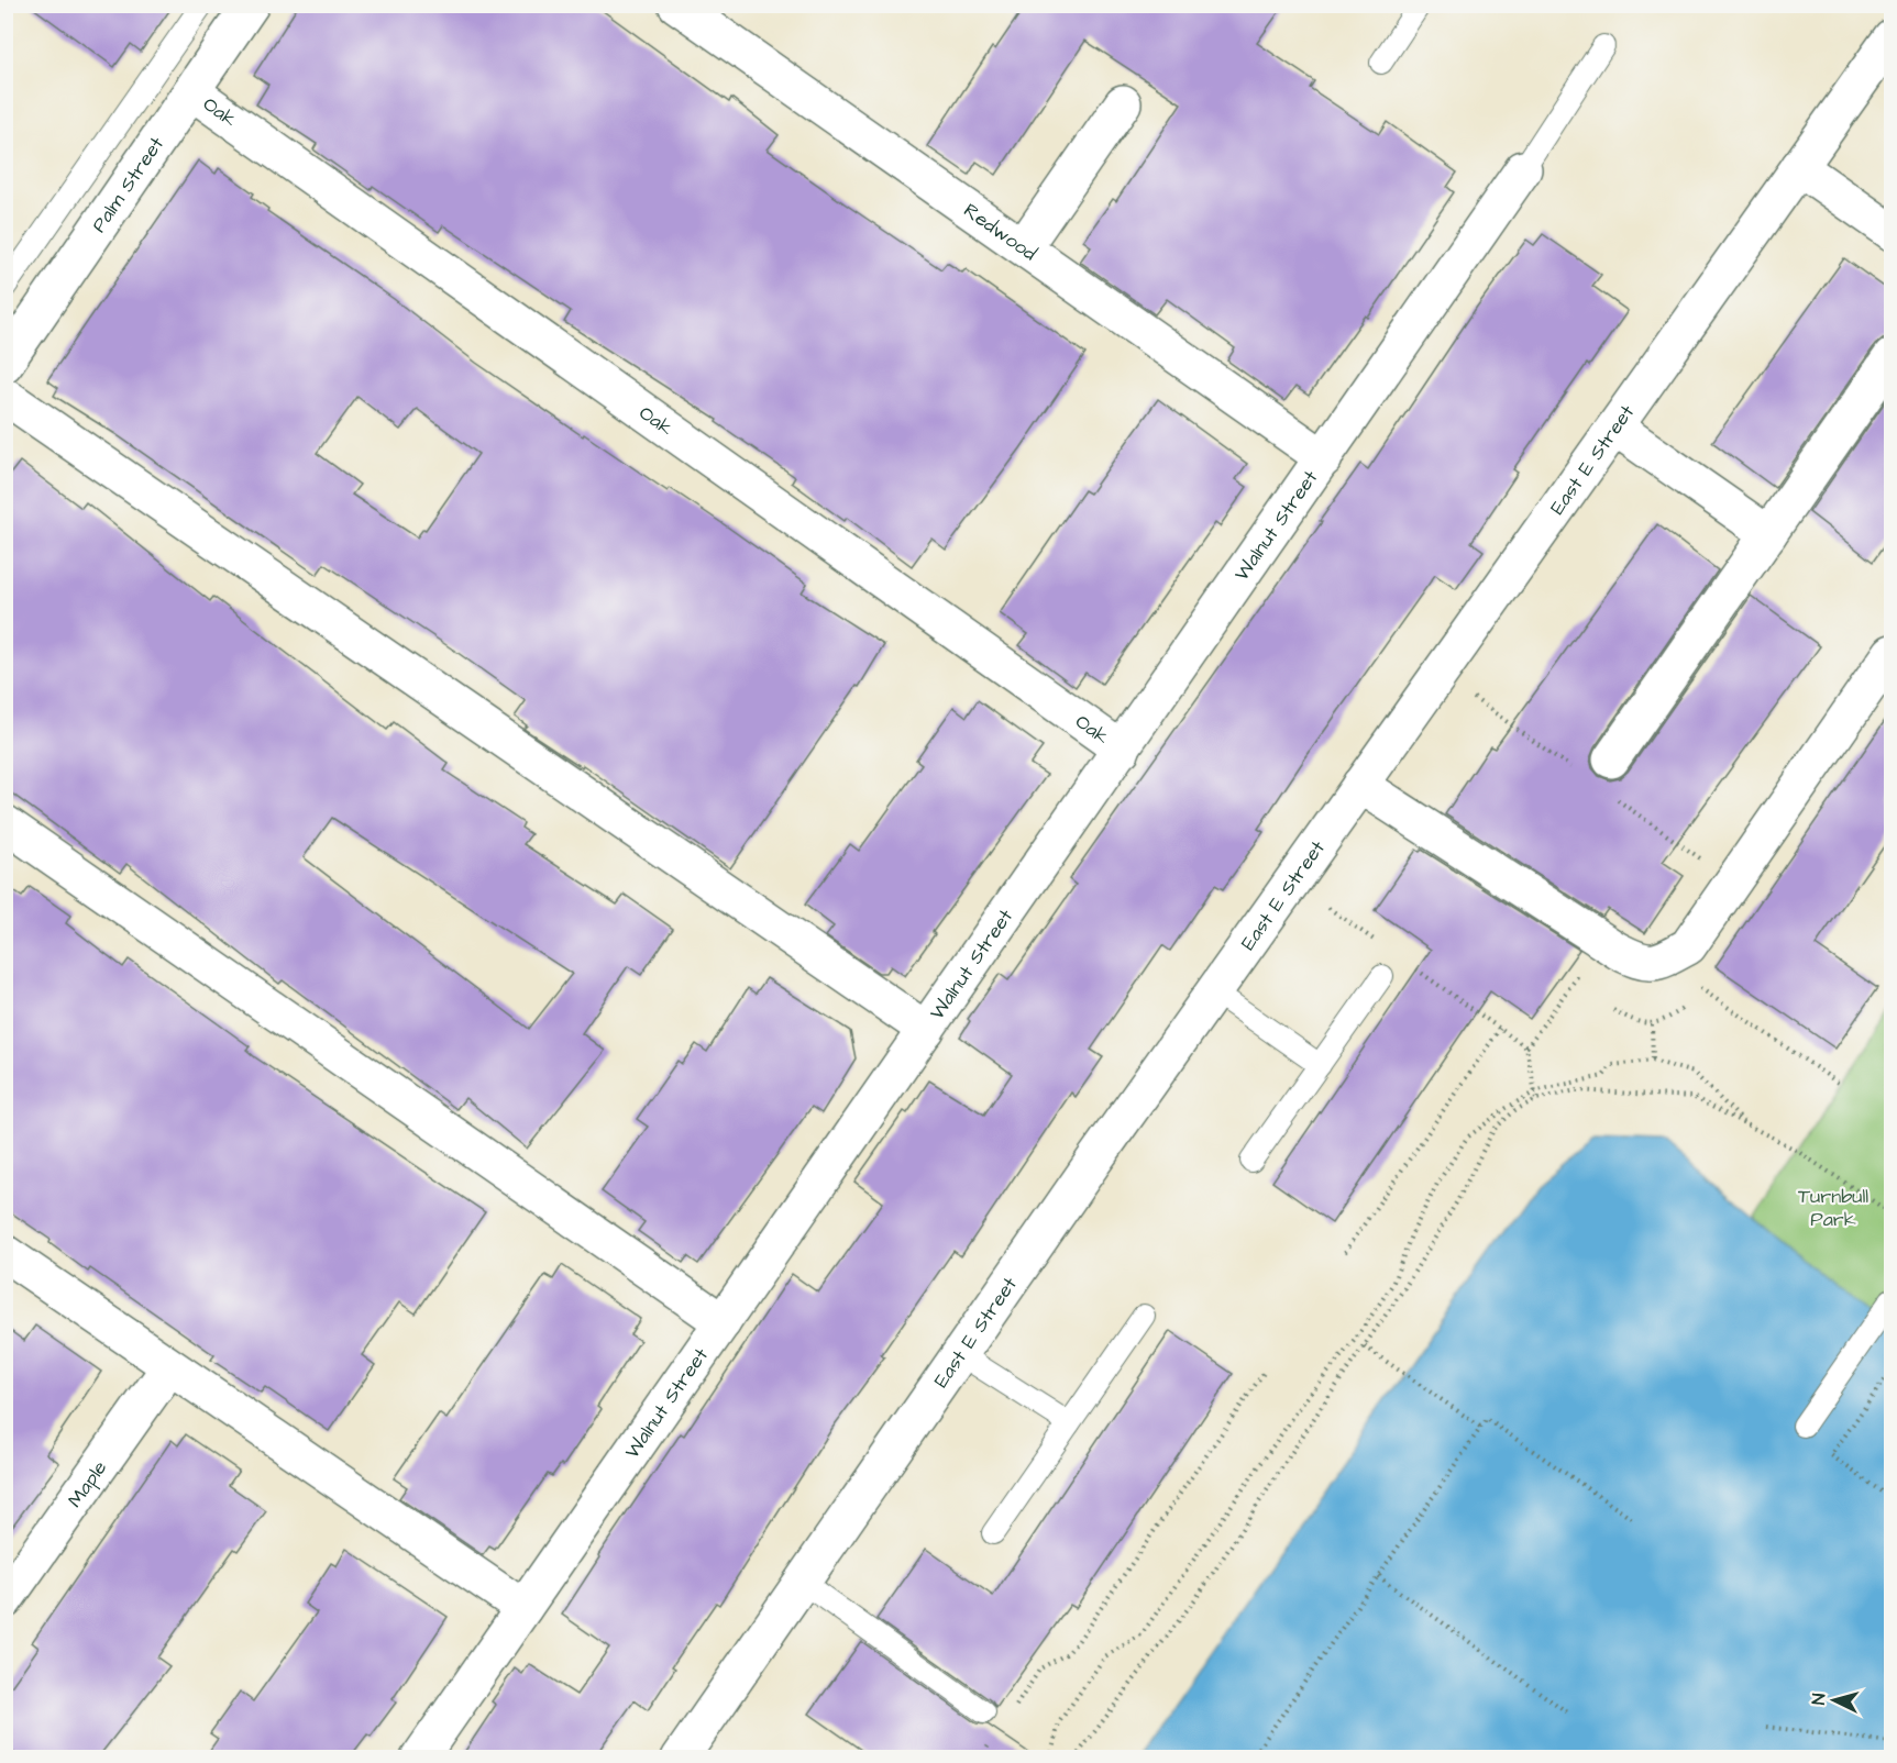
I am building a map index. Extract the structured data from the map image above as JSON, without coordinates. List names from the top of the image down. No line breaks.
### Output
{"streets":{"street":["Oak","Palm Street","Redwood","East E Street","Walnut Street","Maple"]},"crossings":[["Oak","Palm Street"],["Oak","Walnut Street"],["Redwood","Walnut Street"]],"parks":["Turnbull Park"],"north":"left"}
